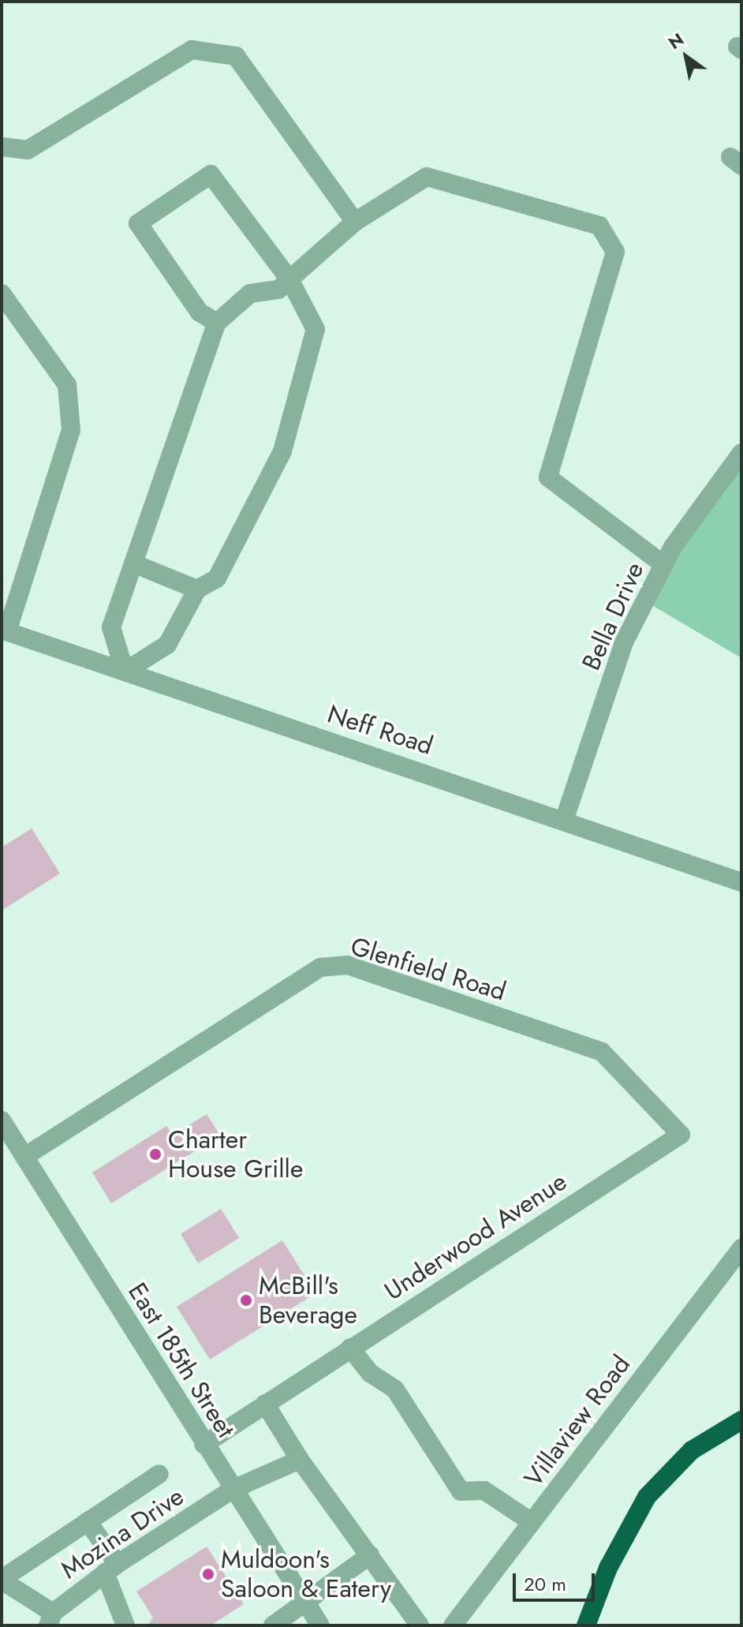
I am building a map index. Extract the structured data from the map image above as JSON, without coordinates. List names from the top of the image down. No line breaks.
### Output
{"streets":{"street":["Bella Drive","Neff Road","Glenfield Road","Underwood Avenue","East 185th Street","Villaview Road","Mozina Drive"]},"crossings":[["Bella Drive","Neff Road"],["Glenfield Road","Underwood Avenue"],["Glenfield Road","East 185th Street"],["Underwood Avenue","East 185th Street"],["East 185th Street","Mozina Drive"]],"places":["Charter House Grille","McBill's Beverage","Muldoon's Saloon & Eatery"],"scale_bar":"20 m","north":"top left"}
